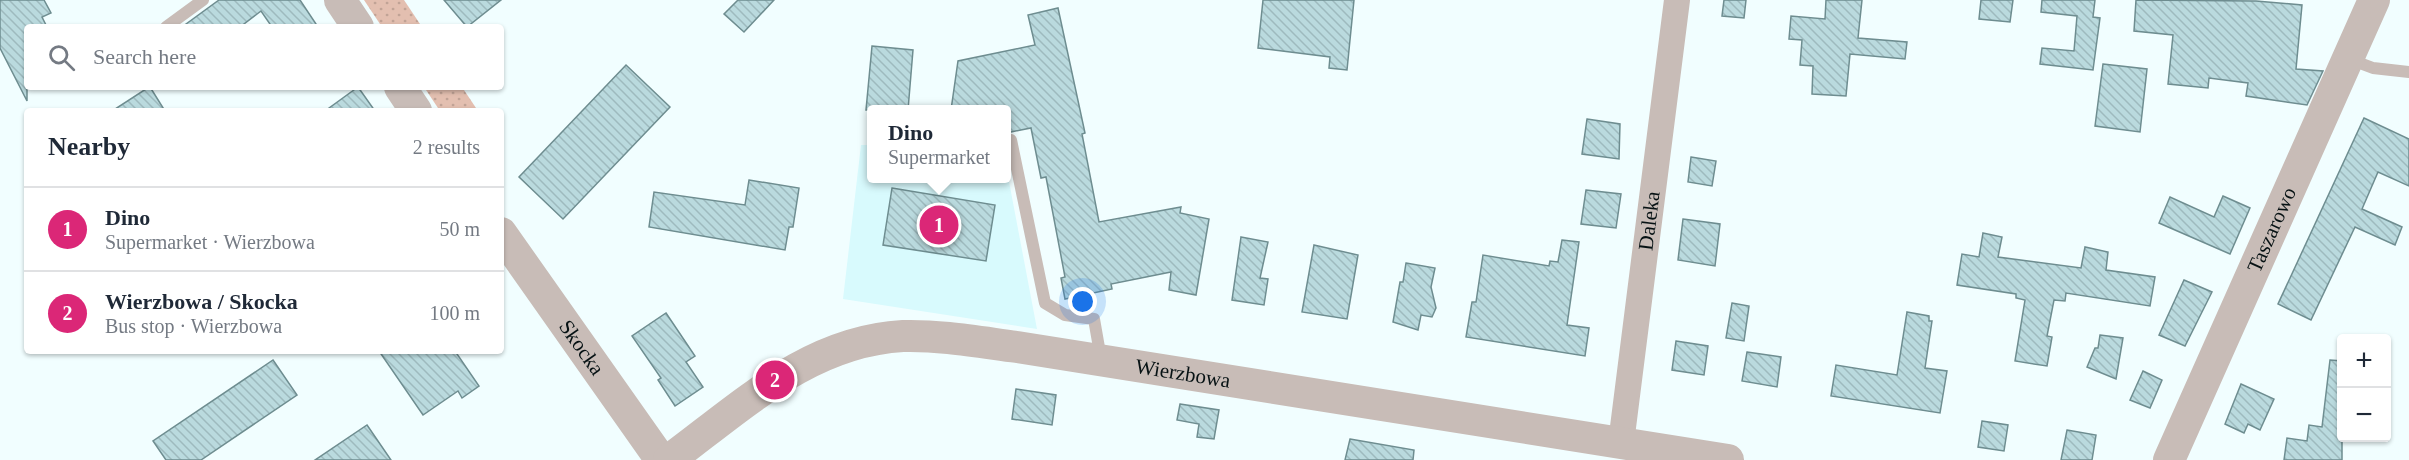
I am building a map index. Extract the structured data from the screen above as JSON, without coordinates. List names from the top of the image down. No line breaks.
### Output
{"streets":{"street":["Daleka","Taszarowo","Skocka","Wierzbowa"]},"crossings":[["Daleka","Wierzbowa"]],"page":{"search":"Search here","popup":["Dino","Supermarket"],"heading":["Nearby","2 results"],"list":[{"mark":"1","name":"Dino","note":"Supermarket · Wierzbowa","value":"50 m"},{"mark":"2","name":"Wierzbowa / Skocka","note":"Bus stop · Wierzbowa","value":"100 m"}],"pins":["1","2"],"map_buttons":["+","−"]}}
